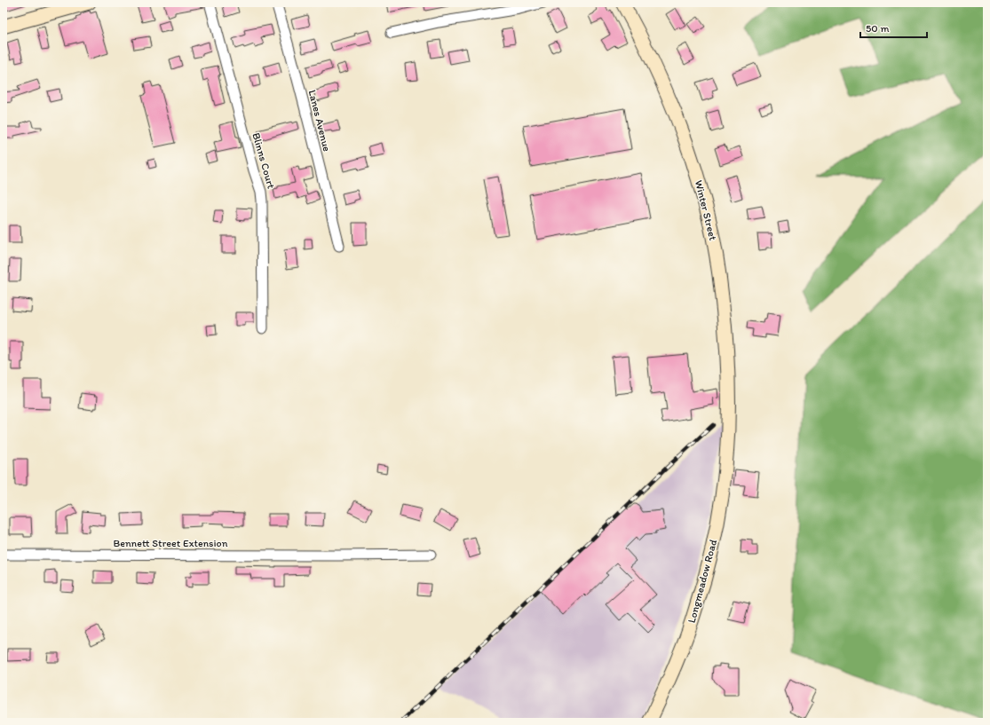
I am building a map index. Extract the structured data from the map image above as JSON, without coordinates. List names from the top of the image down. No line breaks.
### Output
{"streets":{"street":["Lanes Avenue","Blinns Court","Winter Street","Bennett Street Extension","Longmeadow Road"]},"crossings":[["Winter Street","Longmeadow Road"]],"scale_bar":"50 m"}
